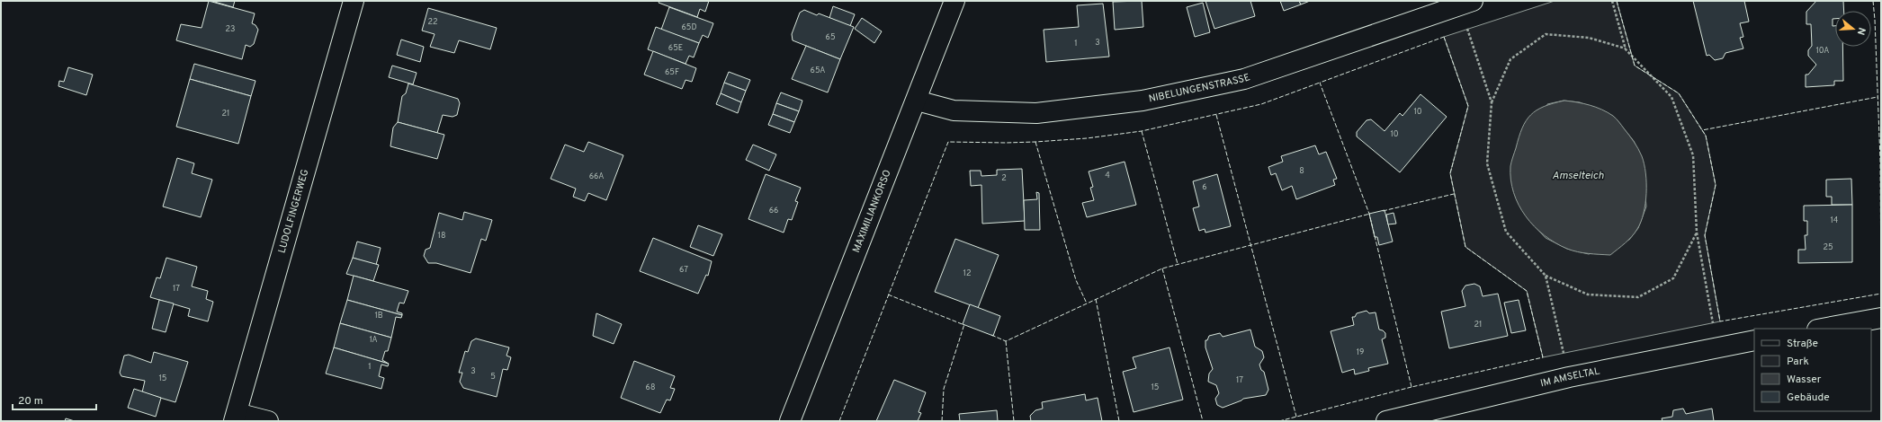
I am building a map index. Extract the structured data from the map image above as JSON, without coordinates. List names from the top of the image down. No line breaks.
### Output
{"streets":{"street":["NIBELUNGENSTRASSE","LUDOLFINGERWEG","MAXIMILIANKORSO","IM AMSELTAL"]},"crossings":[["NIBELUNGENSTRASSE","MAXIMILIANKORSO"]],"water":["Amselteich"],"house_numbers":["22","65D","23","65","3","1","65E","10A","65A","65F","10","21","10","8","4","66A","2","6","66","14","18","25","67","12","17","1B","21","1A","19","1","3","5","15","17","68","15"],"legend":["Straße","Park","Wasser","Gebäude"],"scale_bar":"20 m","north":"right"}
